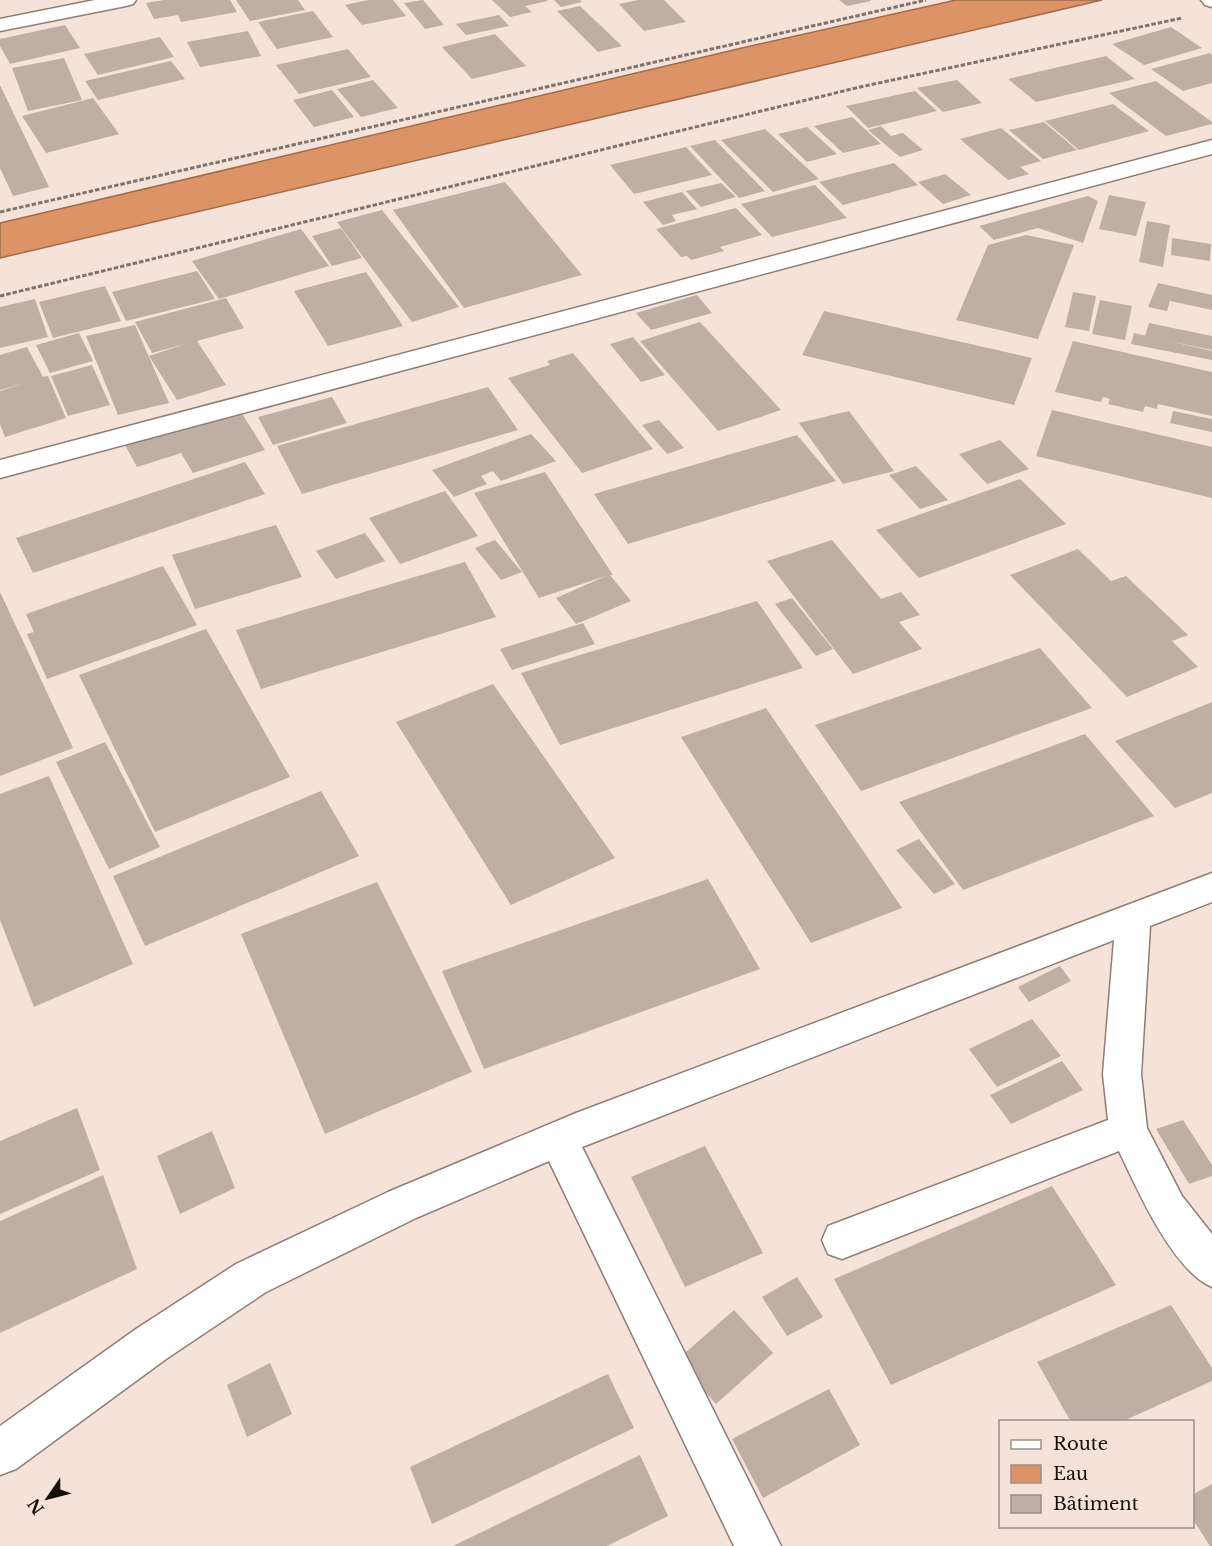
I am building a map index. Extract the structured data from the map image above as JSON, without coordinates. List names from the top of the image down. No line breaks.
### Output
{"legend":["Route","Eau","Bâtiment"],"north":"bottom left"}
